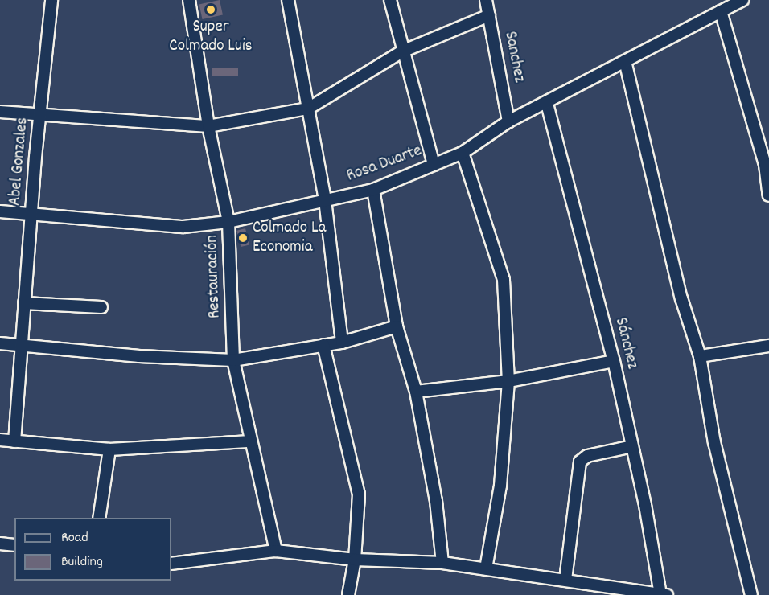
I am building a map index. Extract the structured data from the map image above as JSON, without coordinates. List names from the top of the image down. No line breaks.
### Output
{"streets":{"street":["Sanchez","Abel Gonzales","Rosa Duarte","Restauración","Sánchez"]},"crossings":[["Sanchez","Rosa Duarte"],["Abel Gonzales","Rosa Duarte"],["Rosa Duarte","Restauración"],["Rosa Duarte","Sánchez"]],"places":["Super Colmado Luis","Colmado La Economia"],"legend":["Road","Building"]}
